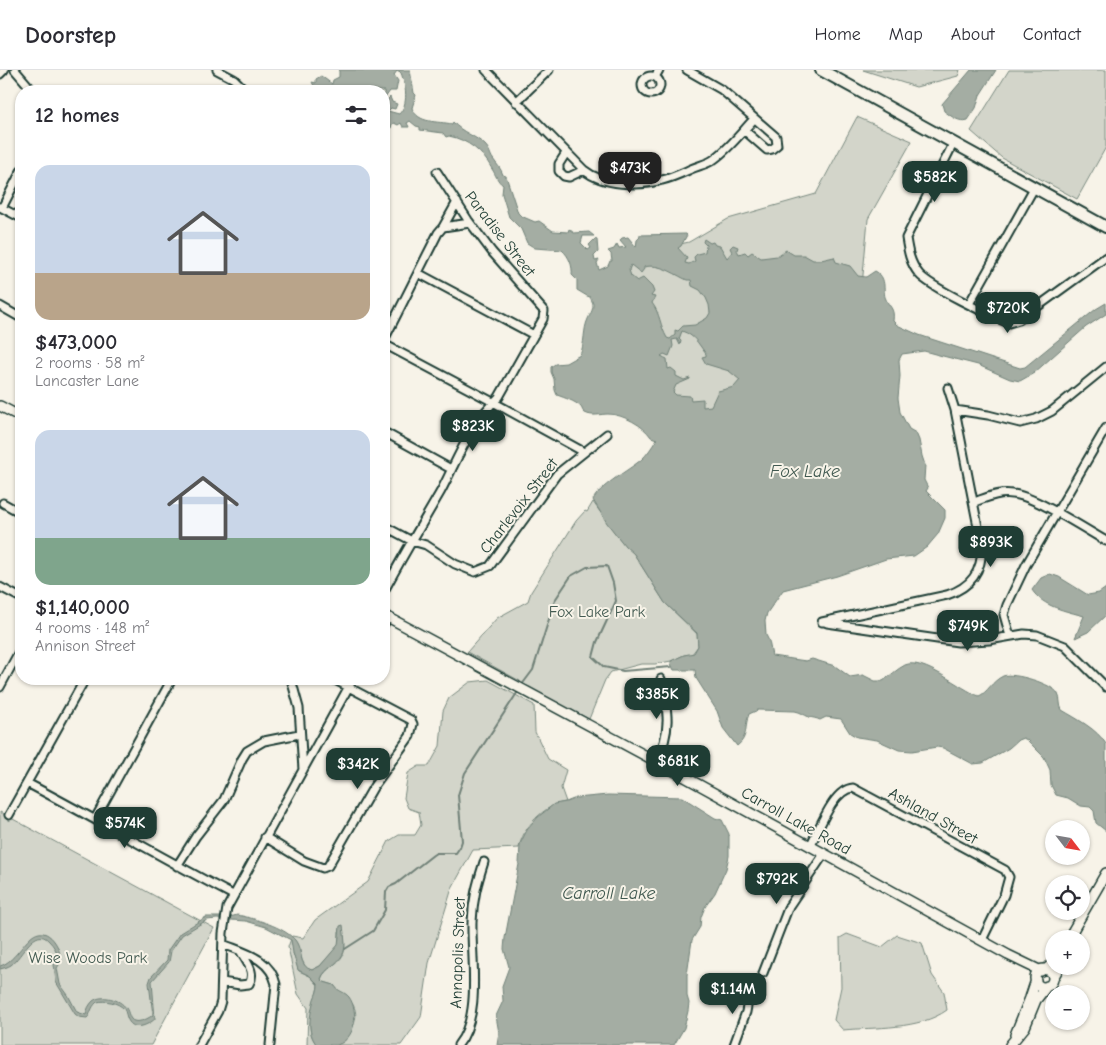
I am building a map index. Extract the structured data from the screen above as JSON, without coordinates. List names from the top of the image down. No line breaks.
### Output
{"streets":{"street":["Paradise Street","Charlevoix Street","Ashland Street","Carroll Lake Road","Annapolis Street"]},"crossings":[["Ashland Street","Carroll Lake Road"]],"water":["Fox Lake","Carroll Lake"],"parks":["Fox Lake Park","Wise Woods Park"],"north":"bottom right","page":{"header":"Doorstep","nav":["Home","Map","About","Contact"],"heading":"12 homes","list":[{"name":"$473,000","note":"2 rooms · 58 m² · Lancaster Lane"},{"name":"$1,140,000","note":"4 rooms · 148 m² · Annison Street"}],"price":["$473K","$582K","$720K","$823K","$893K","$749K","$385K","$681K","$342K","$574K","$792K","$1.14M"],"map_buttons":["+","−"]}}
